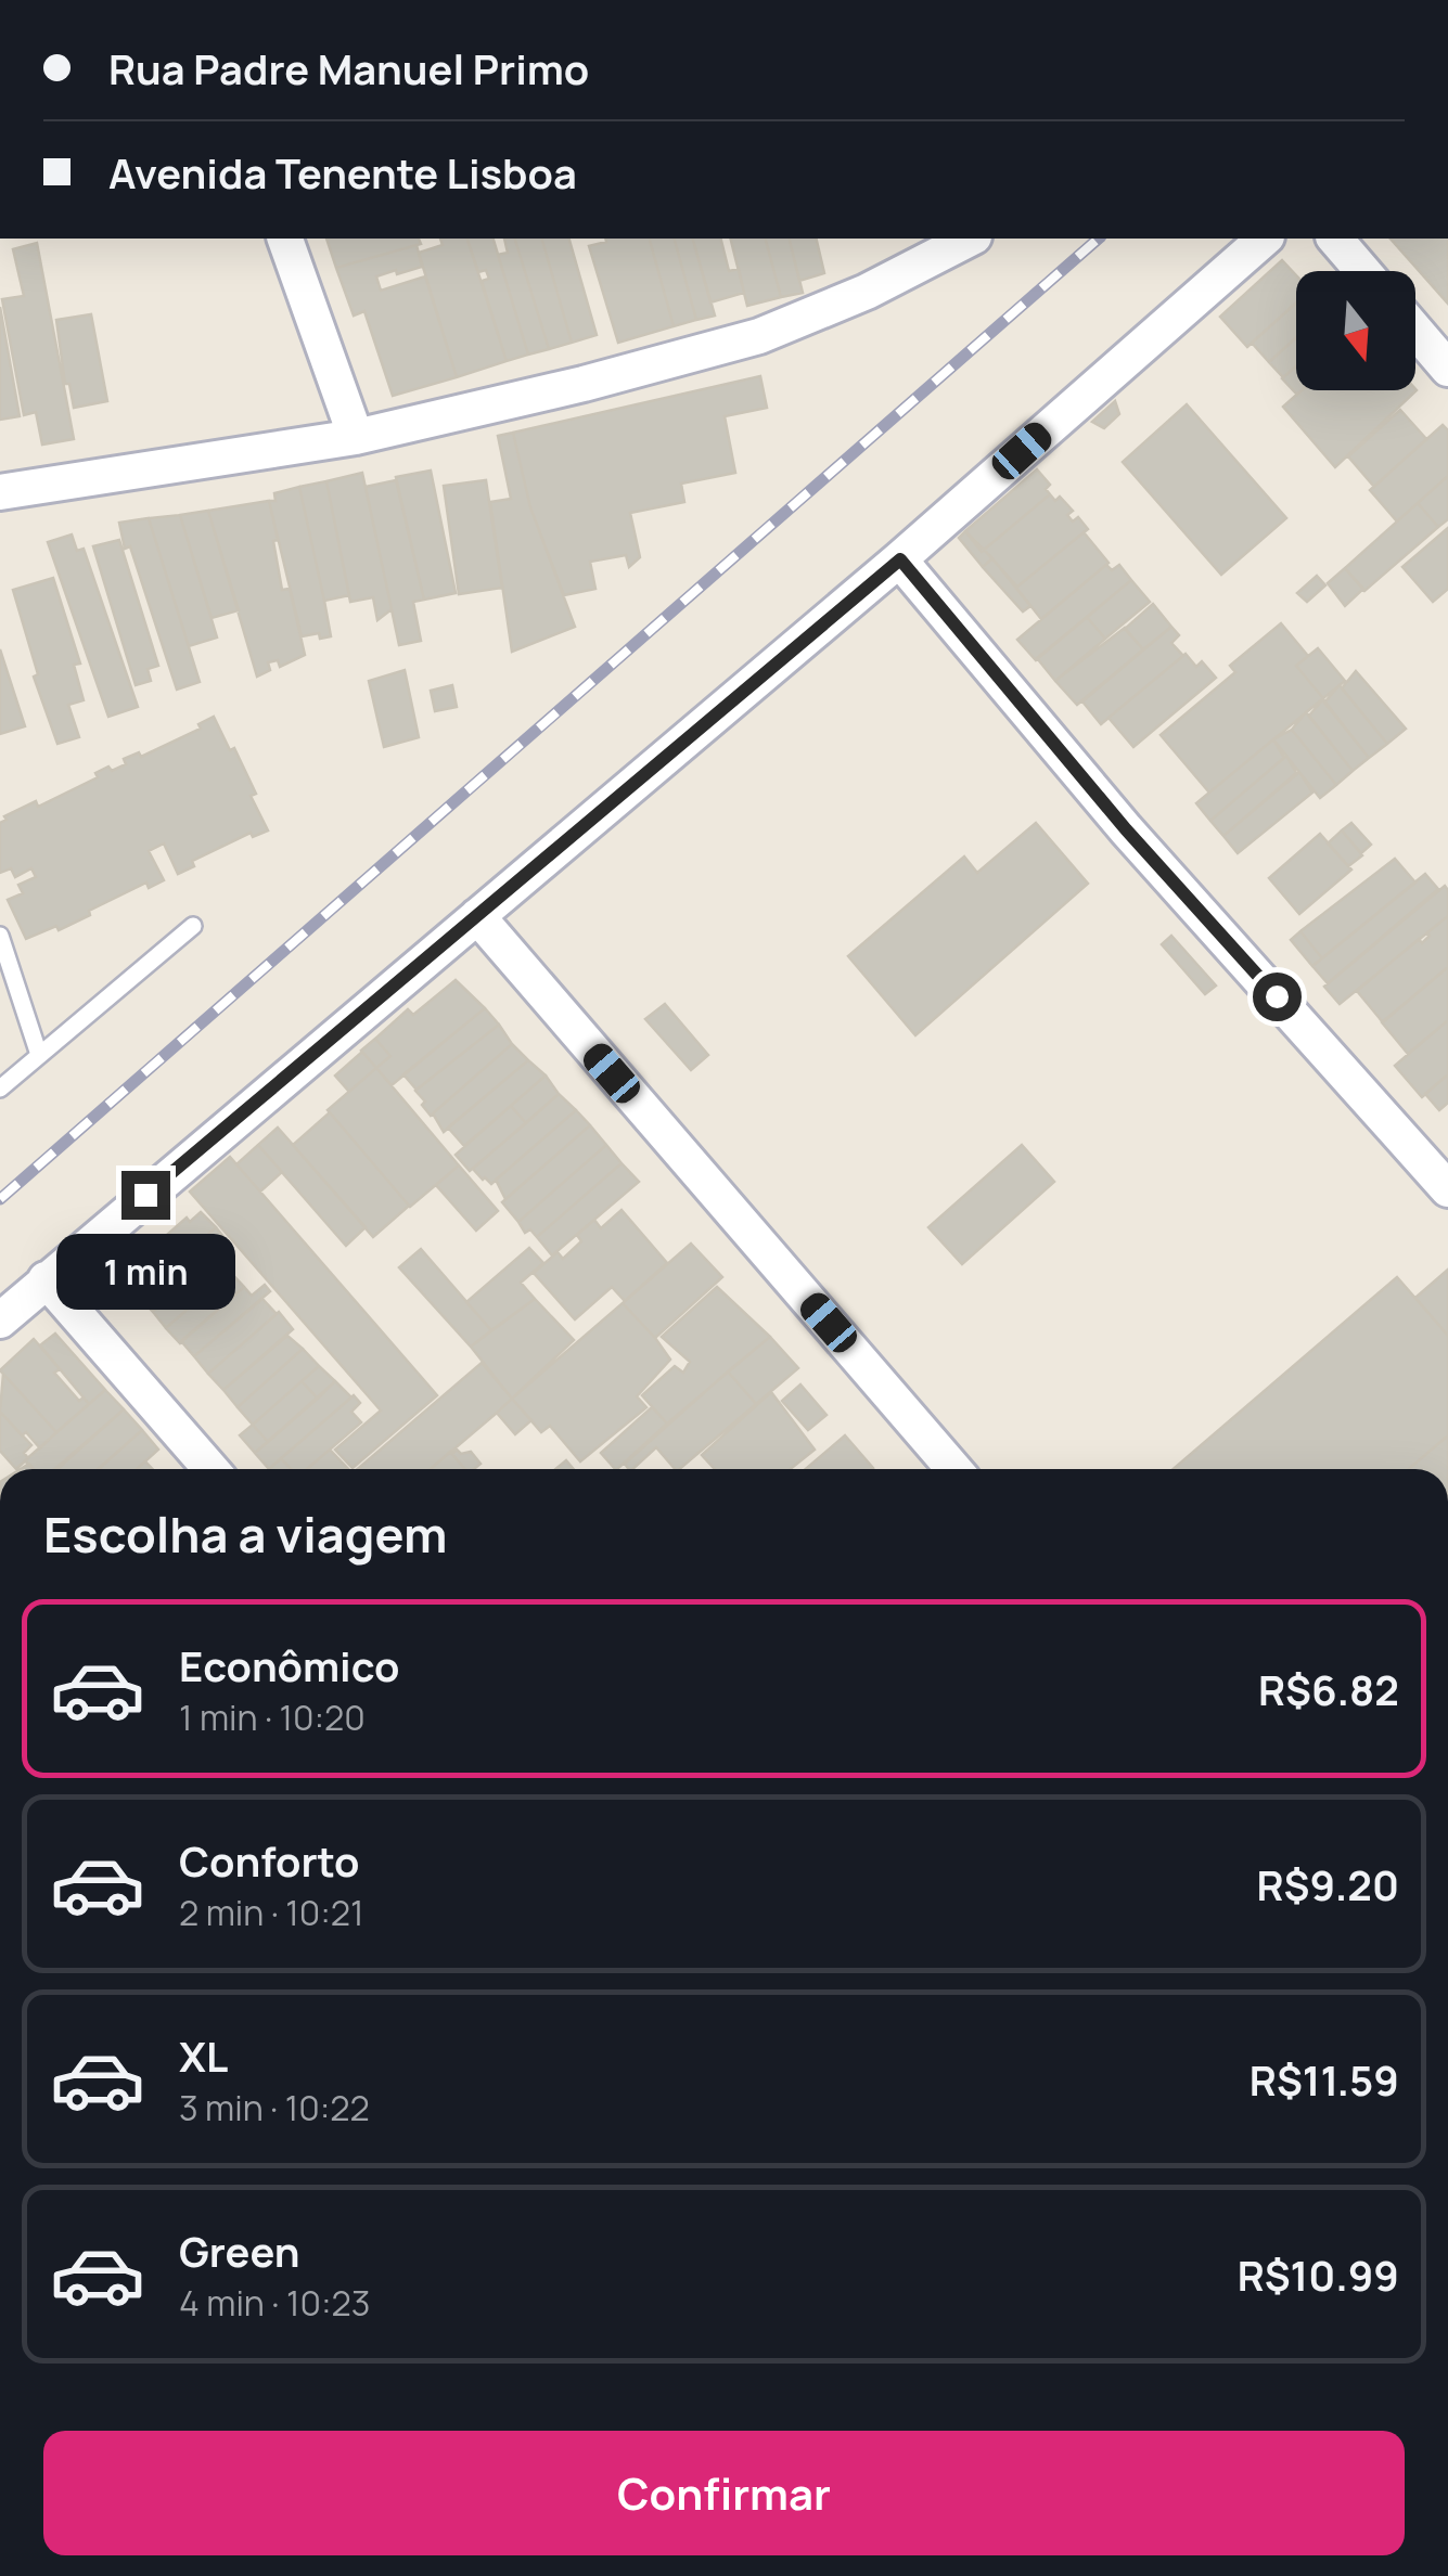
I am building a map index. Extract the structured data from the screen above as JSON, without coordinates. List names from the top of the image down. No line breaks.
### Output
{"north":"bottom","page":{"banner":["Rua Padre Manuel Primo","Avenida Tenente Lisboa"],"bubble":"1 min","heading":"Escolha a viagem","list":[{"name":"Econômico","note":"1 min · 10:20","value":"R$6.82"},{"name":"Conforto","note":"2 min · 10:21","value":"R$9.20"},{"name":"XL","note":"3 min · 10:22","value":"R$11.59"},{"name":"Green","note":"4 min · 10:23","value":"R$10.99"}],"buttons":"Confirmar"}}
